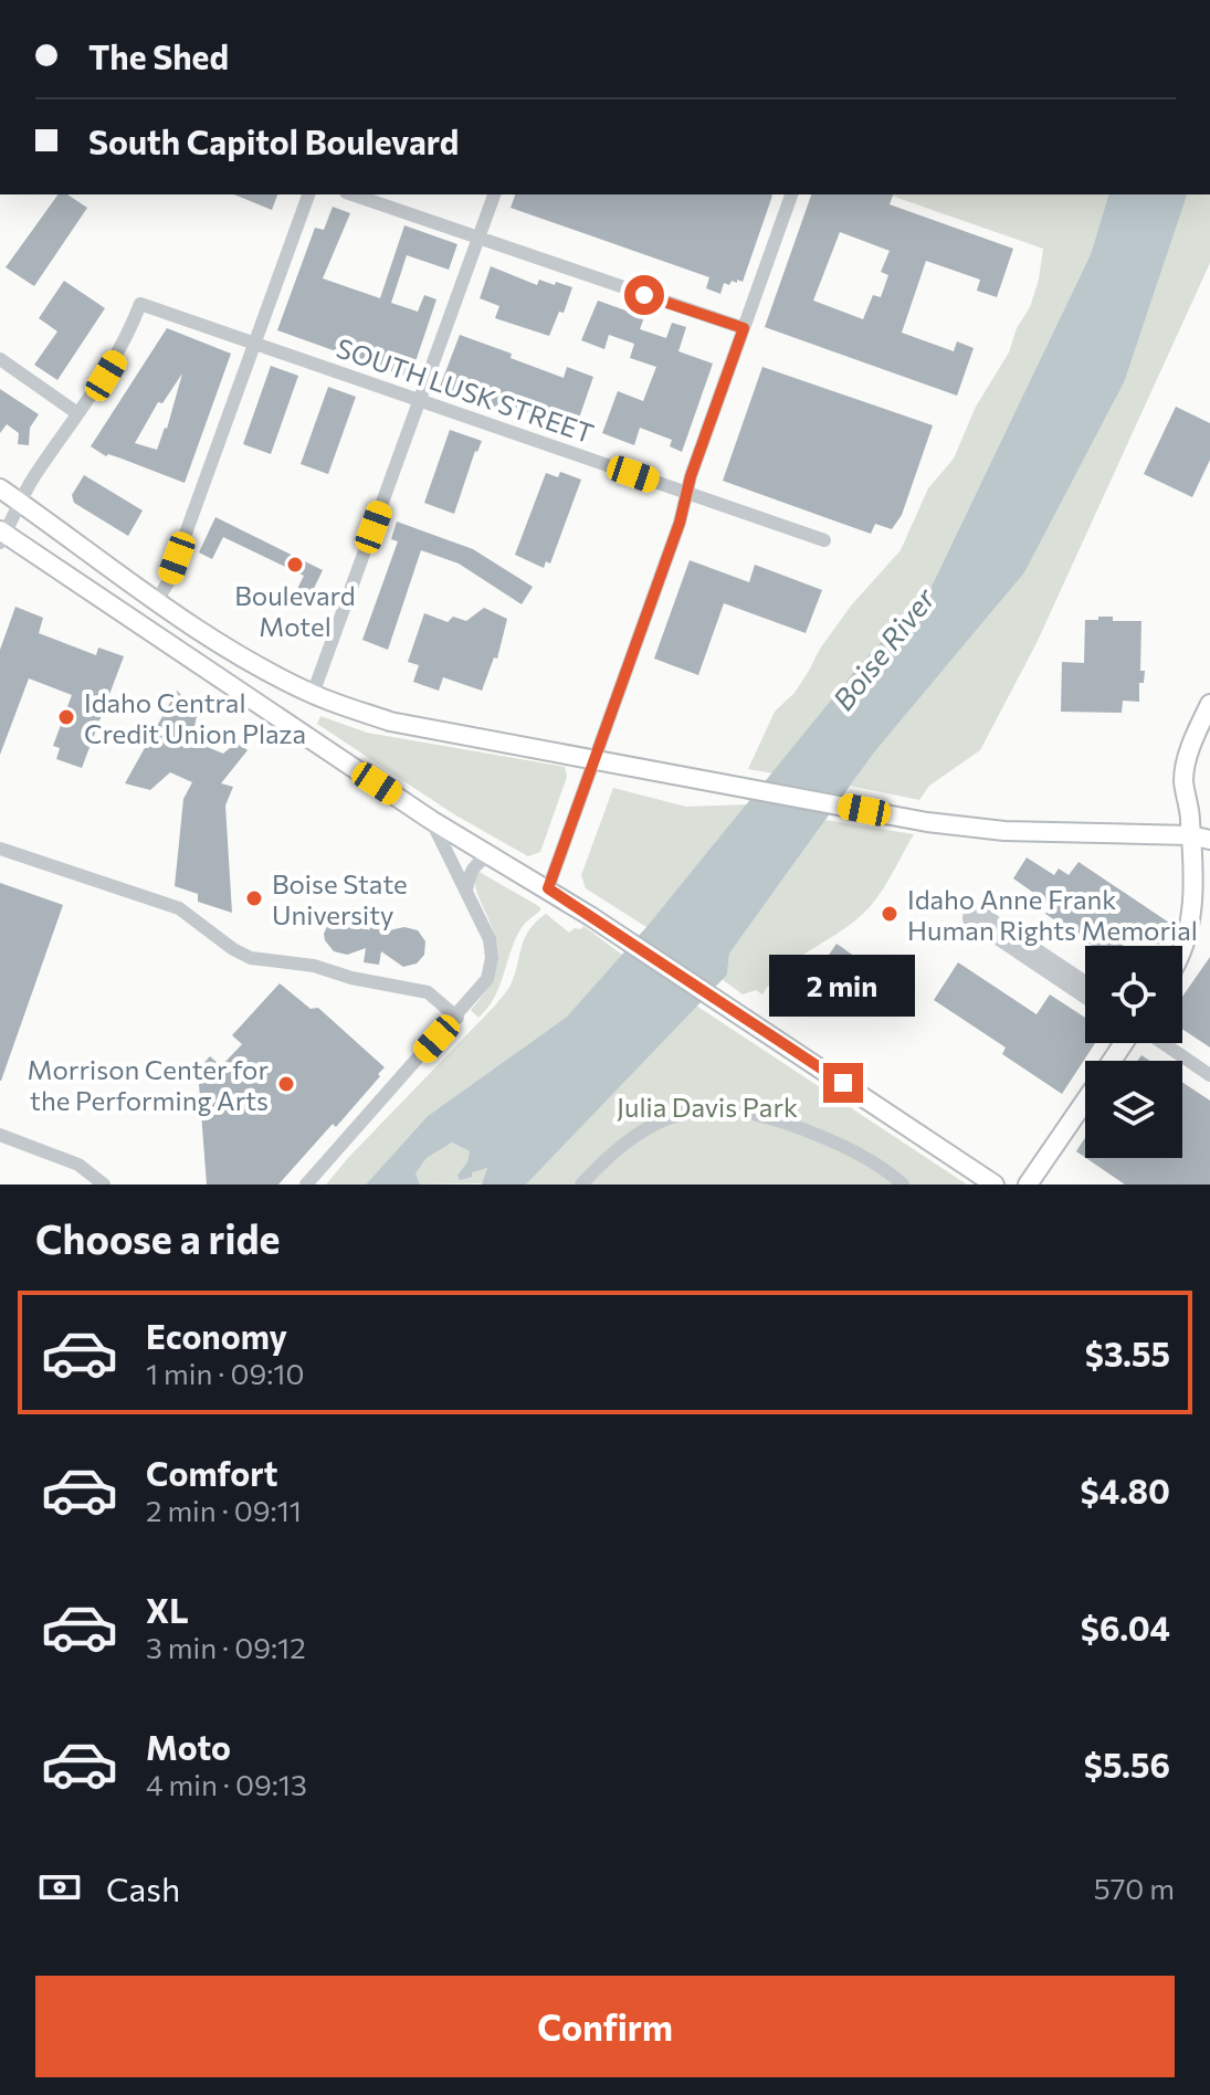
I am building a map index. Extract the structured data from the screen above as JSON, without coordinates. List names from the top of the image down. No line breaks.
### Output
{"streets":{"street":["SOUTH LUSK STREET"]},"water":["Boise River"],"parks":["Julia Davis Park"],"places":["Boulevard Motel","Idaho Central Credit Union Plaza","Boise State University","Idaho Anne Frank Human Rights Memorial","Morrison Center for the Performing Arts"],"page":{"banner":["The Shed","South Capitol Boulevard"],"bubble":"2 min","heading":"Choose a ride","list":[{"name":"Economy","note":"1 min · 09:10","value":"$3.55"},{"name":"Comfort","note":"2 min · 09:11","value":"$4.80"},{"name":"XL","note":"3 min · 09:12","value":"$6.04"},{"name":"Moto","note":"4 min · 09:13","value":"$5.56"}],"pay":["Cash","570 m"],"buttons":"Confirm"}}
